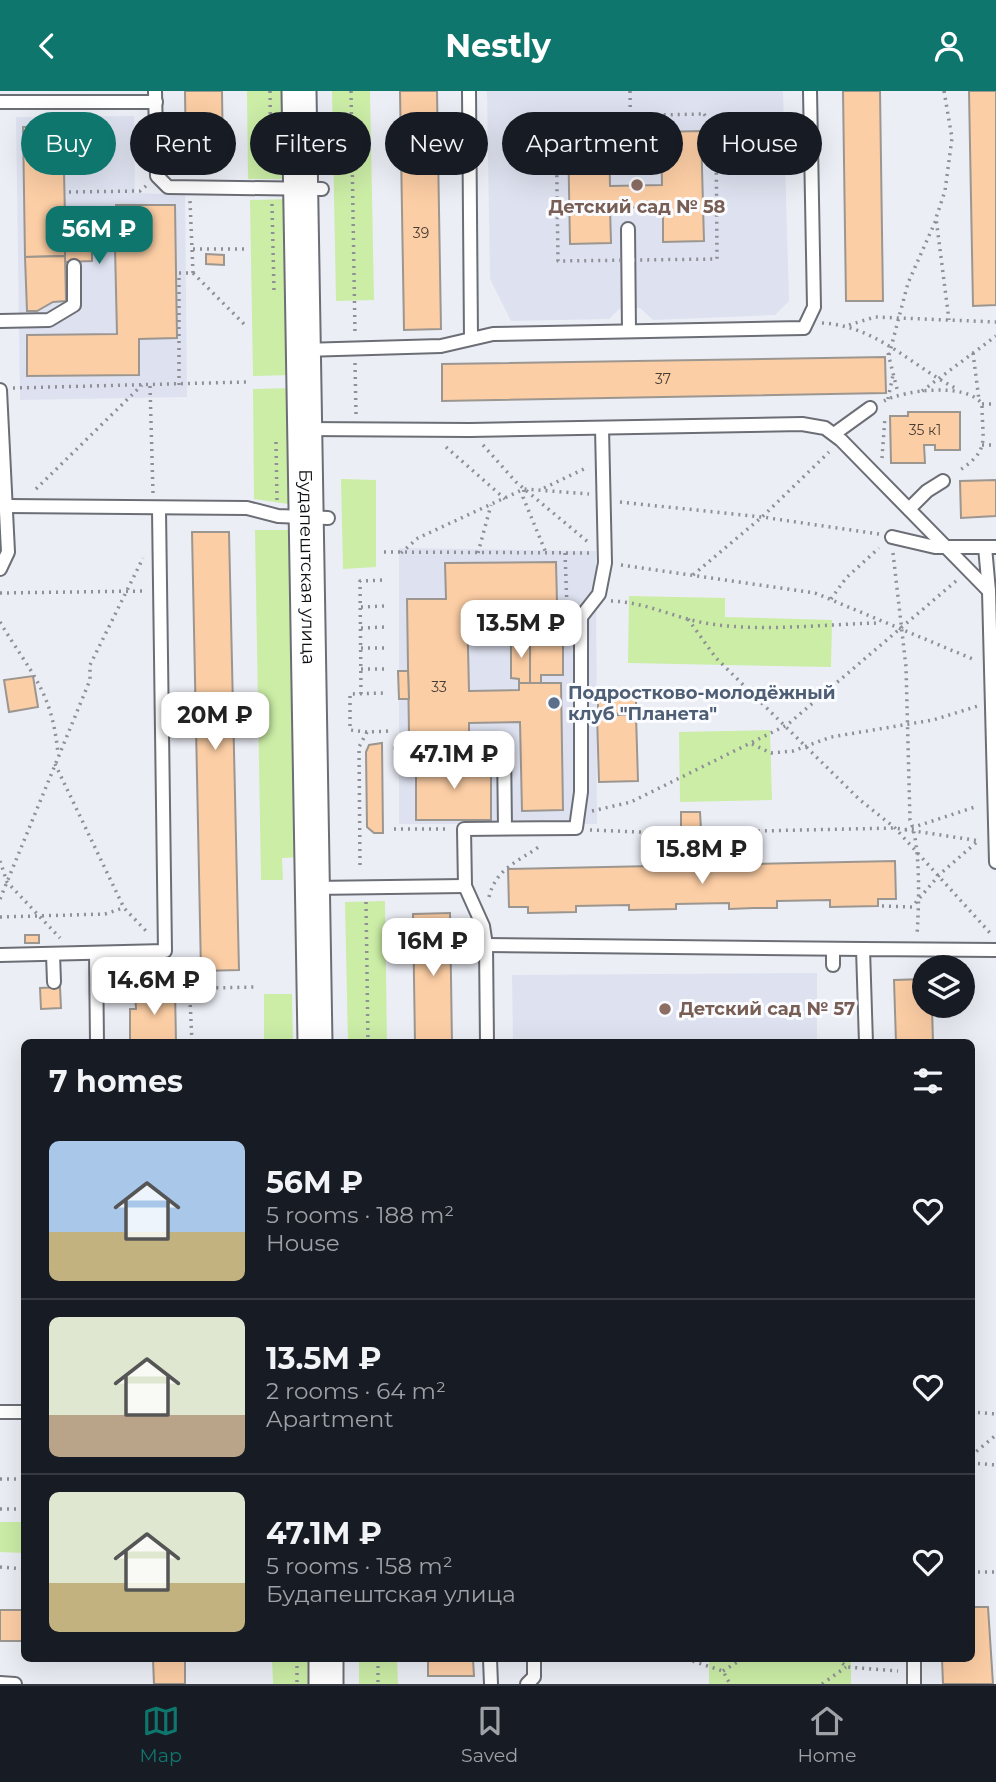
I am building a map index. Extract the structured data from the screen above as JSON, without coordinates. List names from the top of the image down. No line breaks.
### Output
{"streets":{"street":["Будапештская улица"]},"places":["Детский сад № 58","Подростково-молодёжный клуб \"Планета\"","Детский сад № 57"],"house_numbers":["39","37","35 к1","33"],"page":{"header":"Nestly","chip":["Buy","Rent","Filters","New","Apartment","House"],"price":["56M ₽","13.5M ₽","20M ₽","47.1M ₽","15.8M ₽","16M ₽","14.6M ₽"],"heading":"7 homes","list":[{"name":"56M ₽","note":"5 rooms · 188 m² · House"},{"name":"13.5M ₽","note":"2 rooms · 64 m² · Apartment"},{"name":"47.1M ₽","note":"5 rooms · 158 m² · Будапештская улица"}],"tabs":["Map","Saved","Home"]}}
